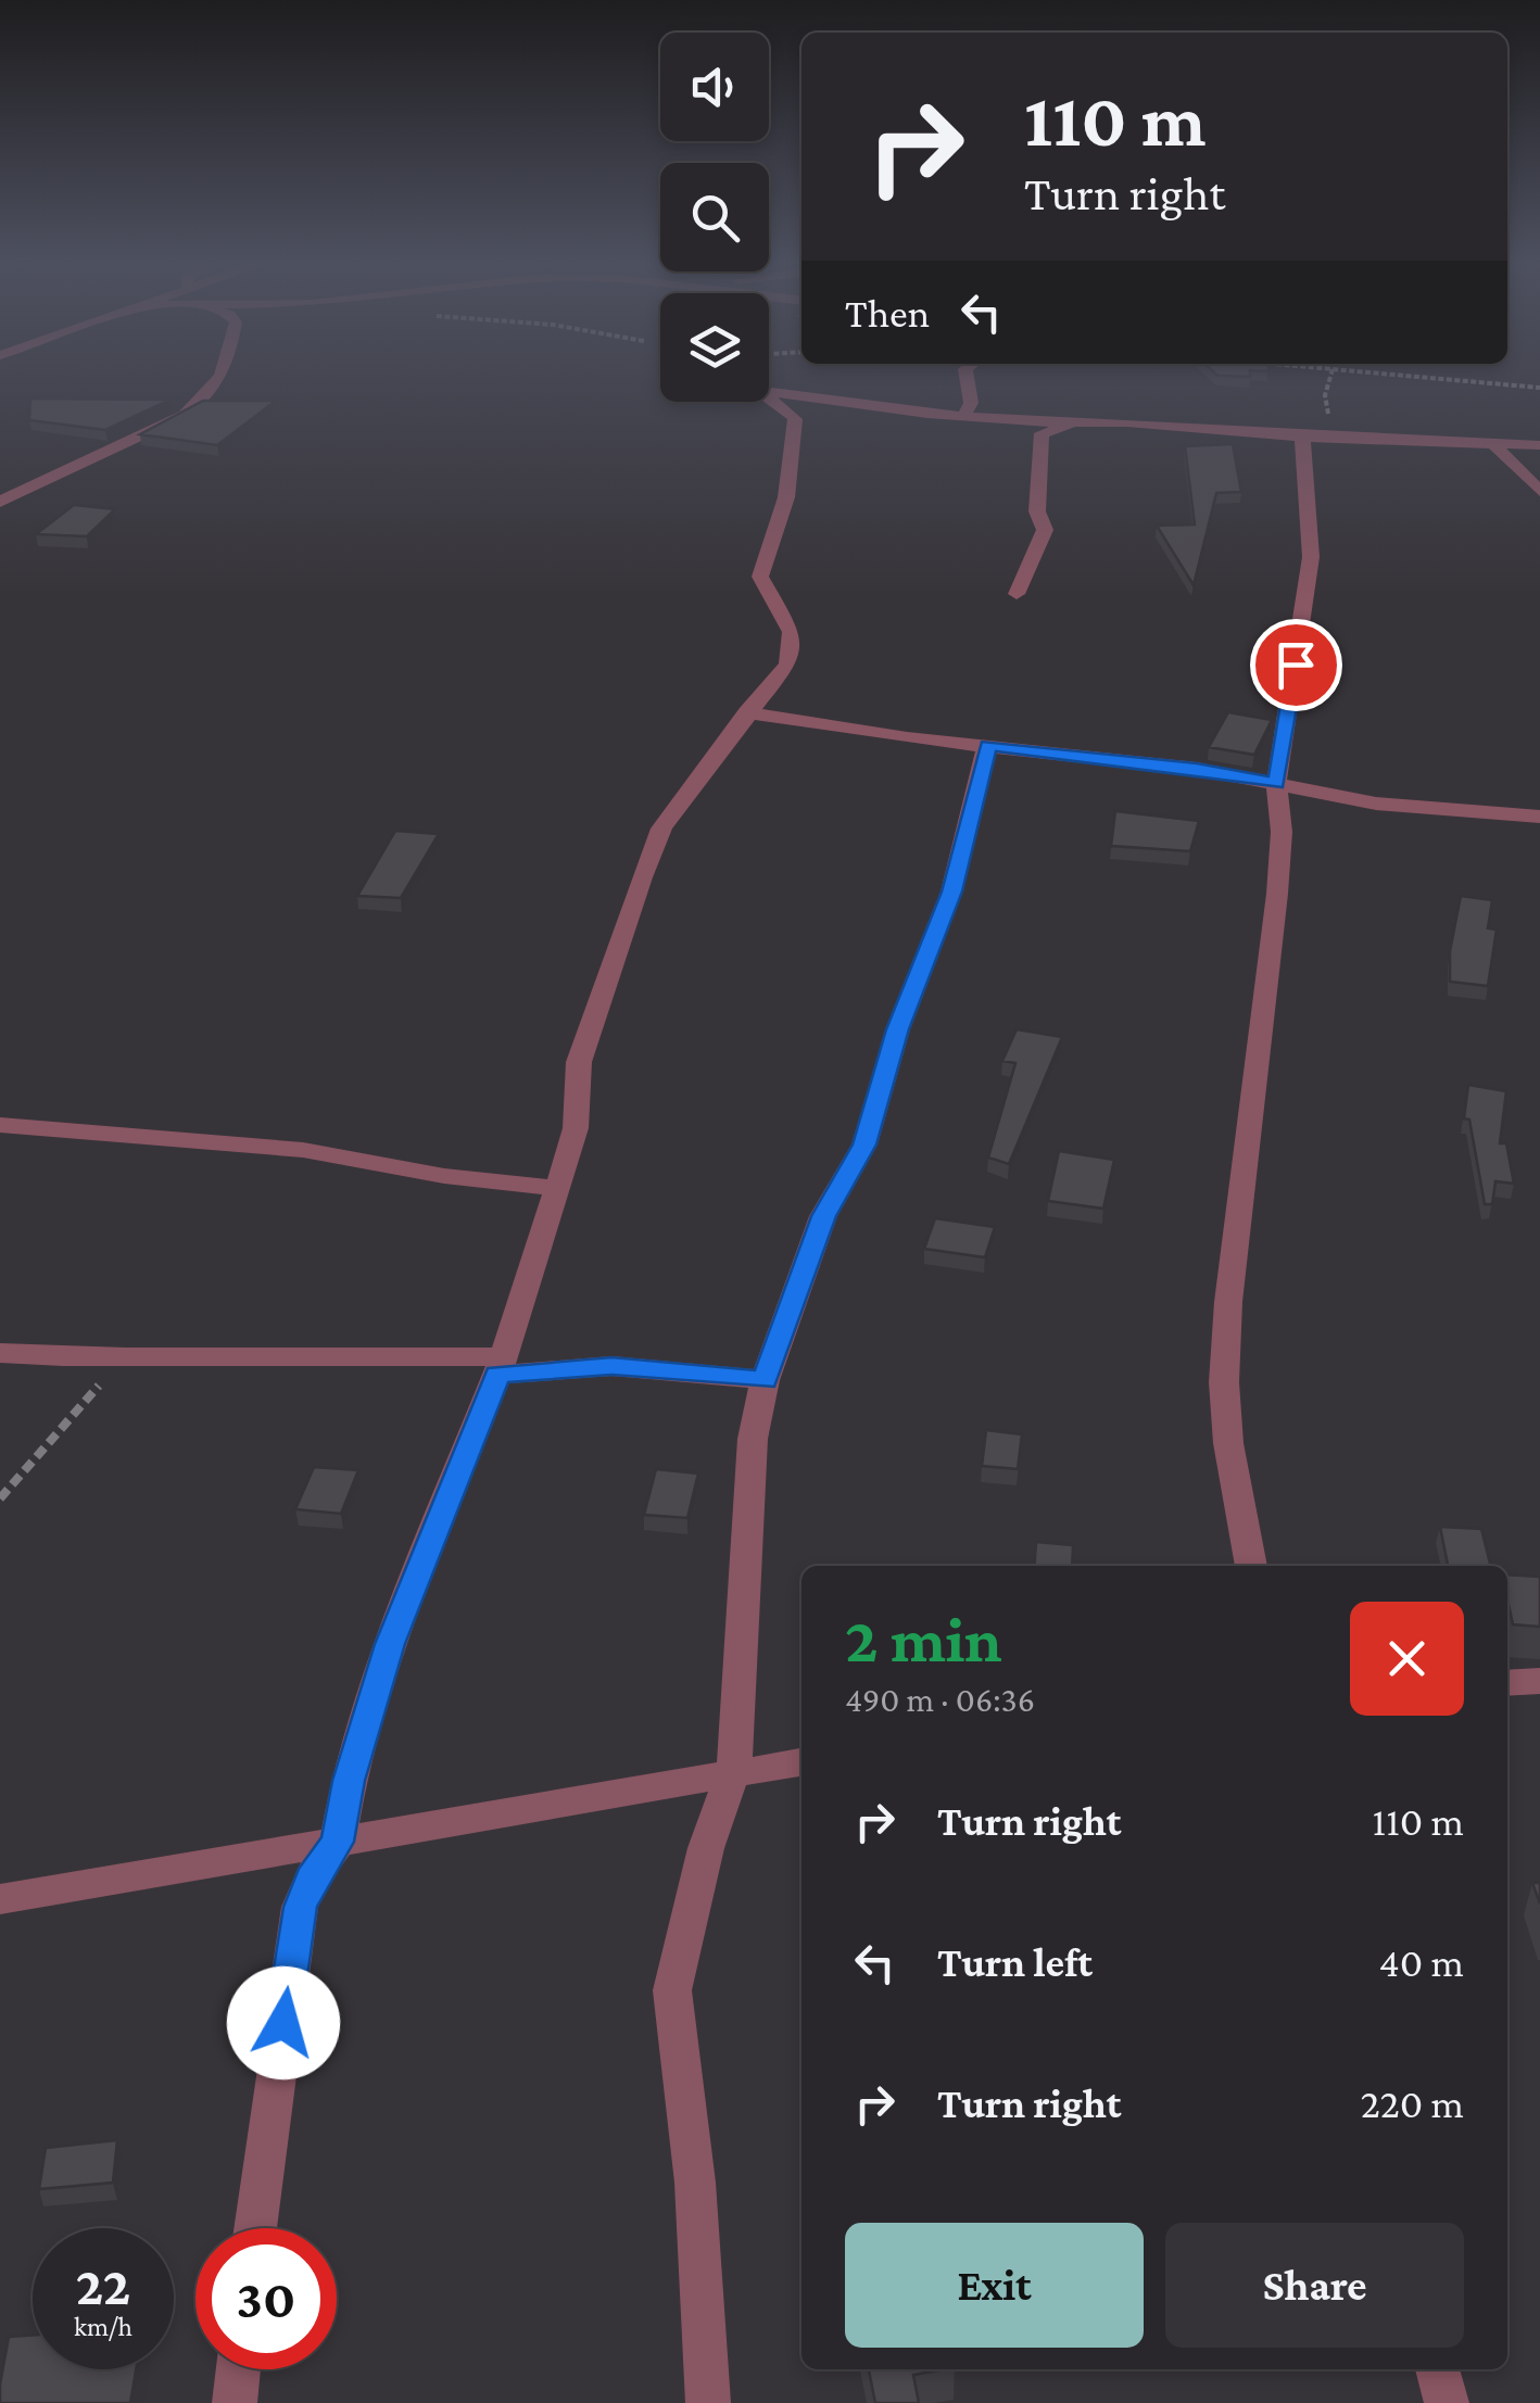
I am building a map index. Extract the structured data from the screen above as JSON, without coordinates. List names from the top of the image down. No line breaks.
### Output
{"page":{"turn":["110 m","Turn right"],"then":"Then","heading":["2 min","490 m · 06:36"],"list":[{"name":"Turn right","value":"110 m"},{"name":"Turn left","value":"40 m"},{"name":"Turn right","value":"220 m"}],"buttons":["Exit","Share"],"speed":"22 km/h","limit":"30"}}
